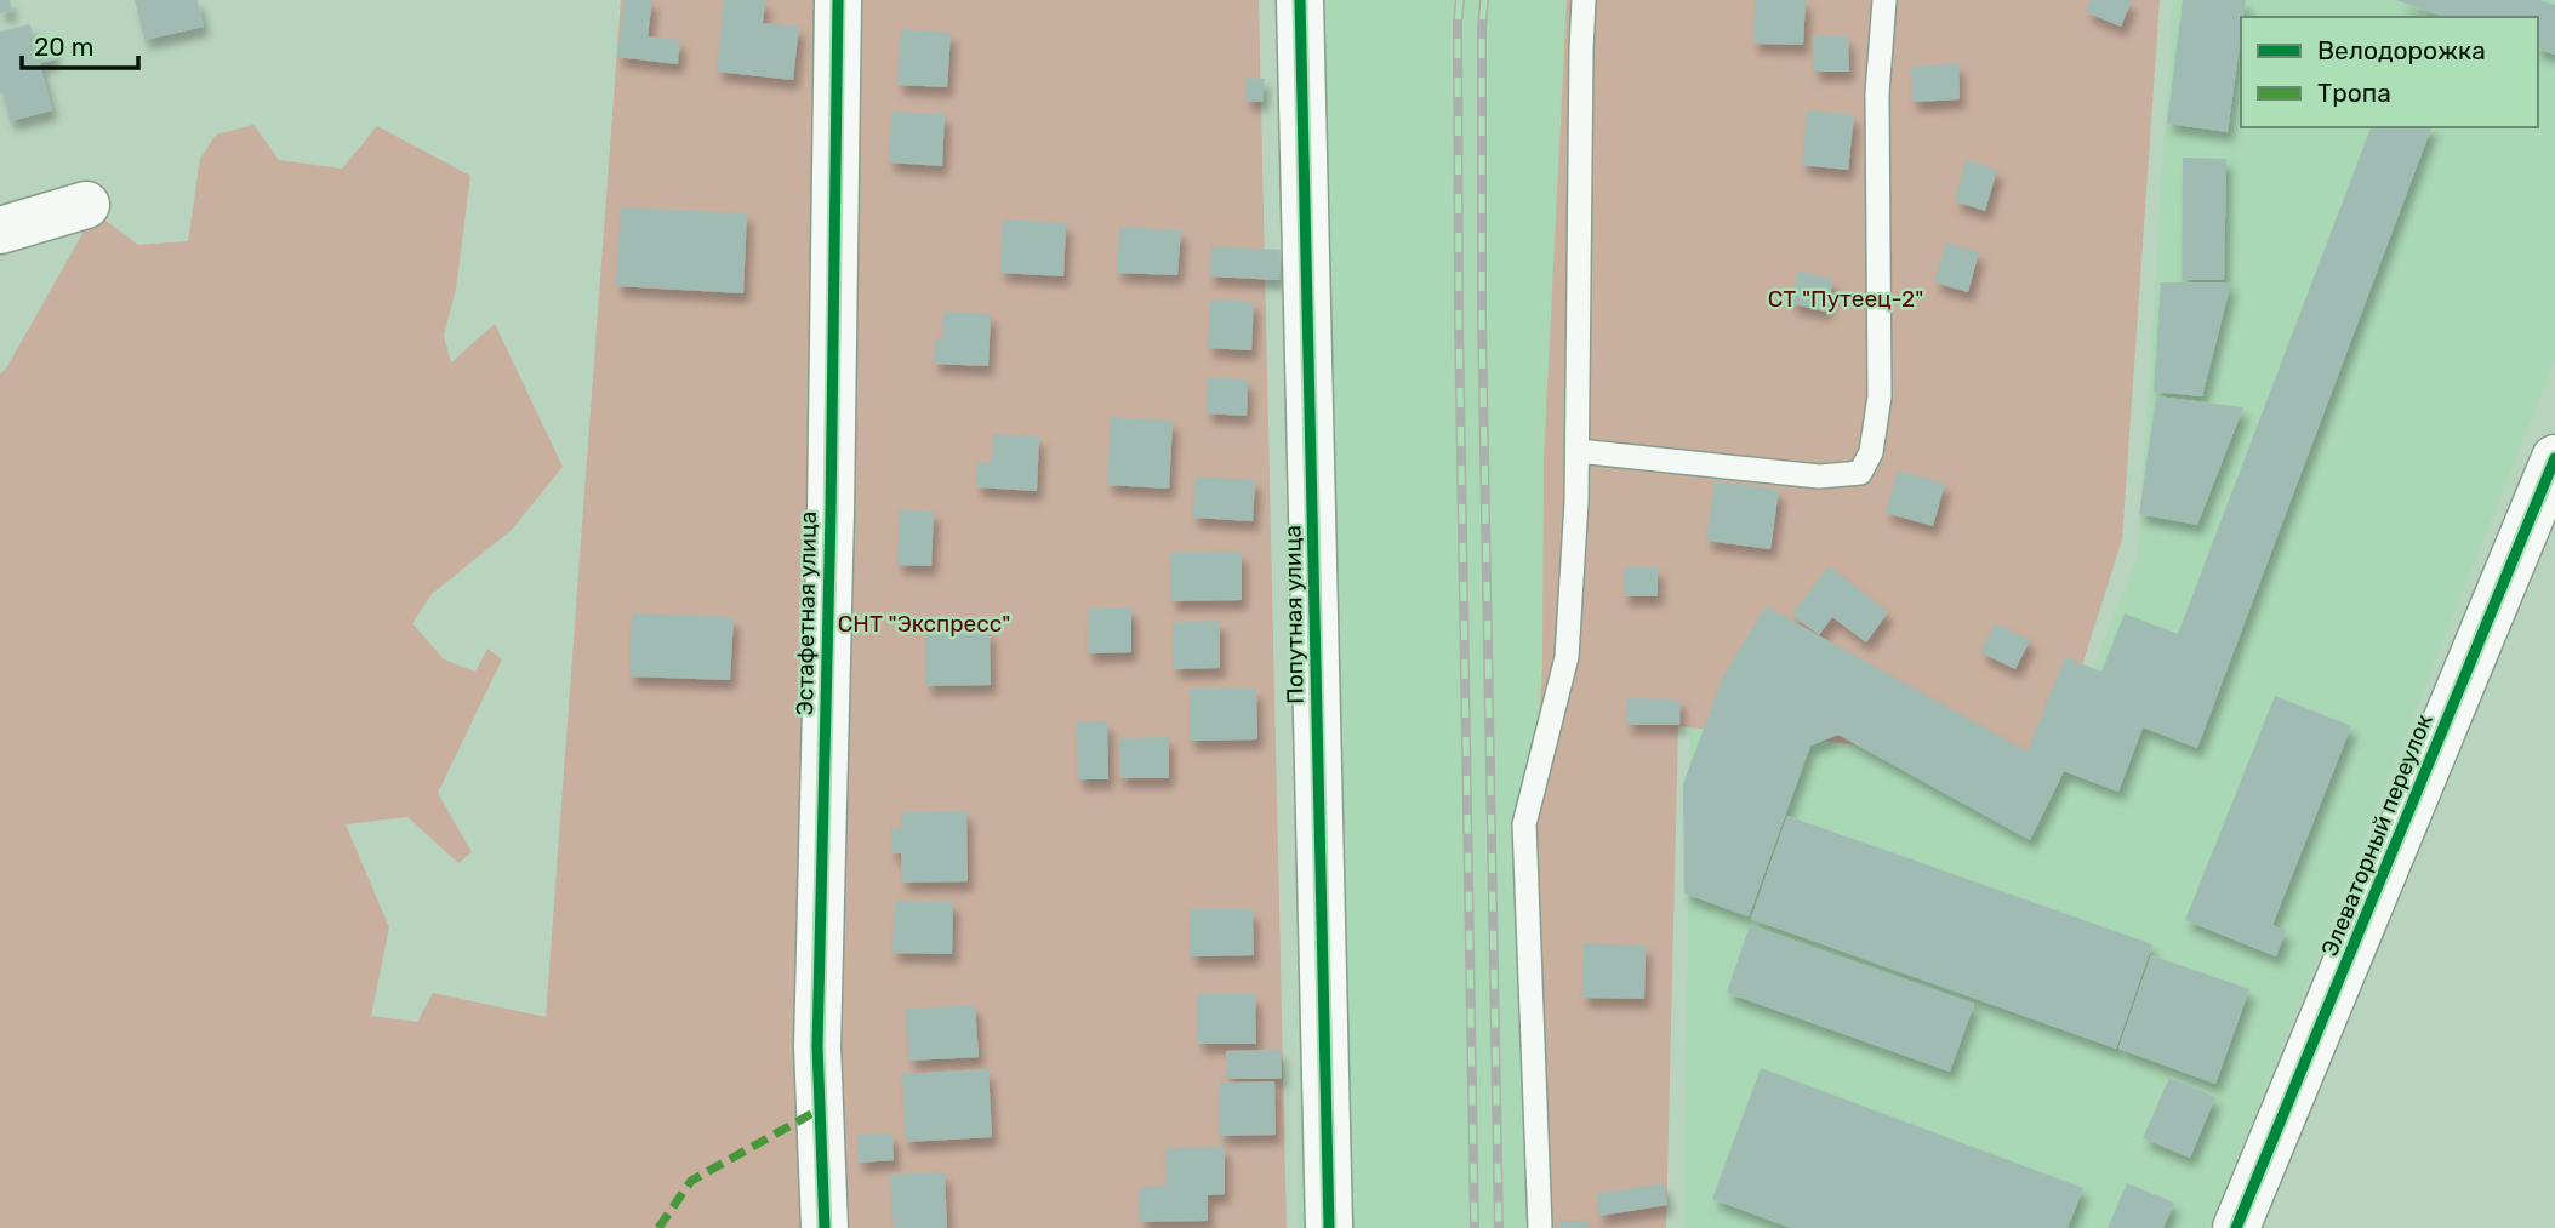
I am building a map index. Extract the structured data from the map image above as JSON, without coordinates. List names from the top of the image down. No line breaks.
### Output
{"streets":{"street":["Эстафетная улица","Попутная улица","Элеваторный переулок"]},"parks":["СТ \"Путеец-2\"","СНТ \"Экспресс\""],"legend":["Велодорожка","Тропа"],"scale_bar":"20 m"}
